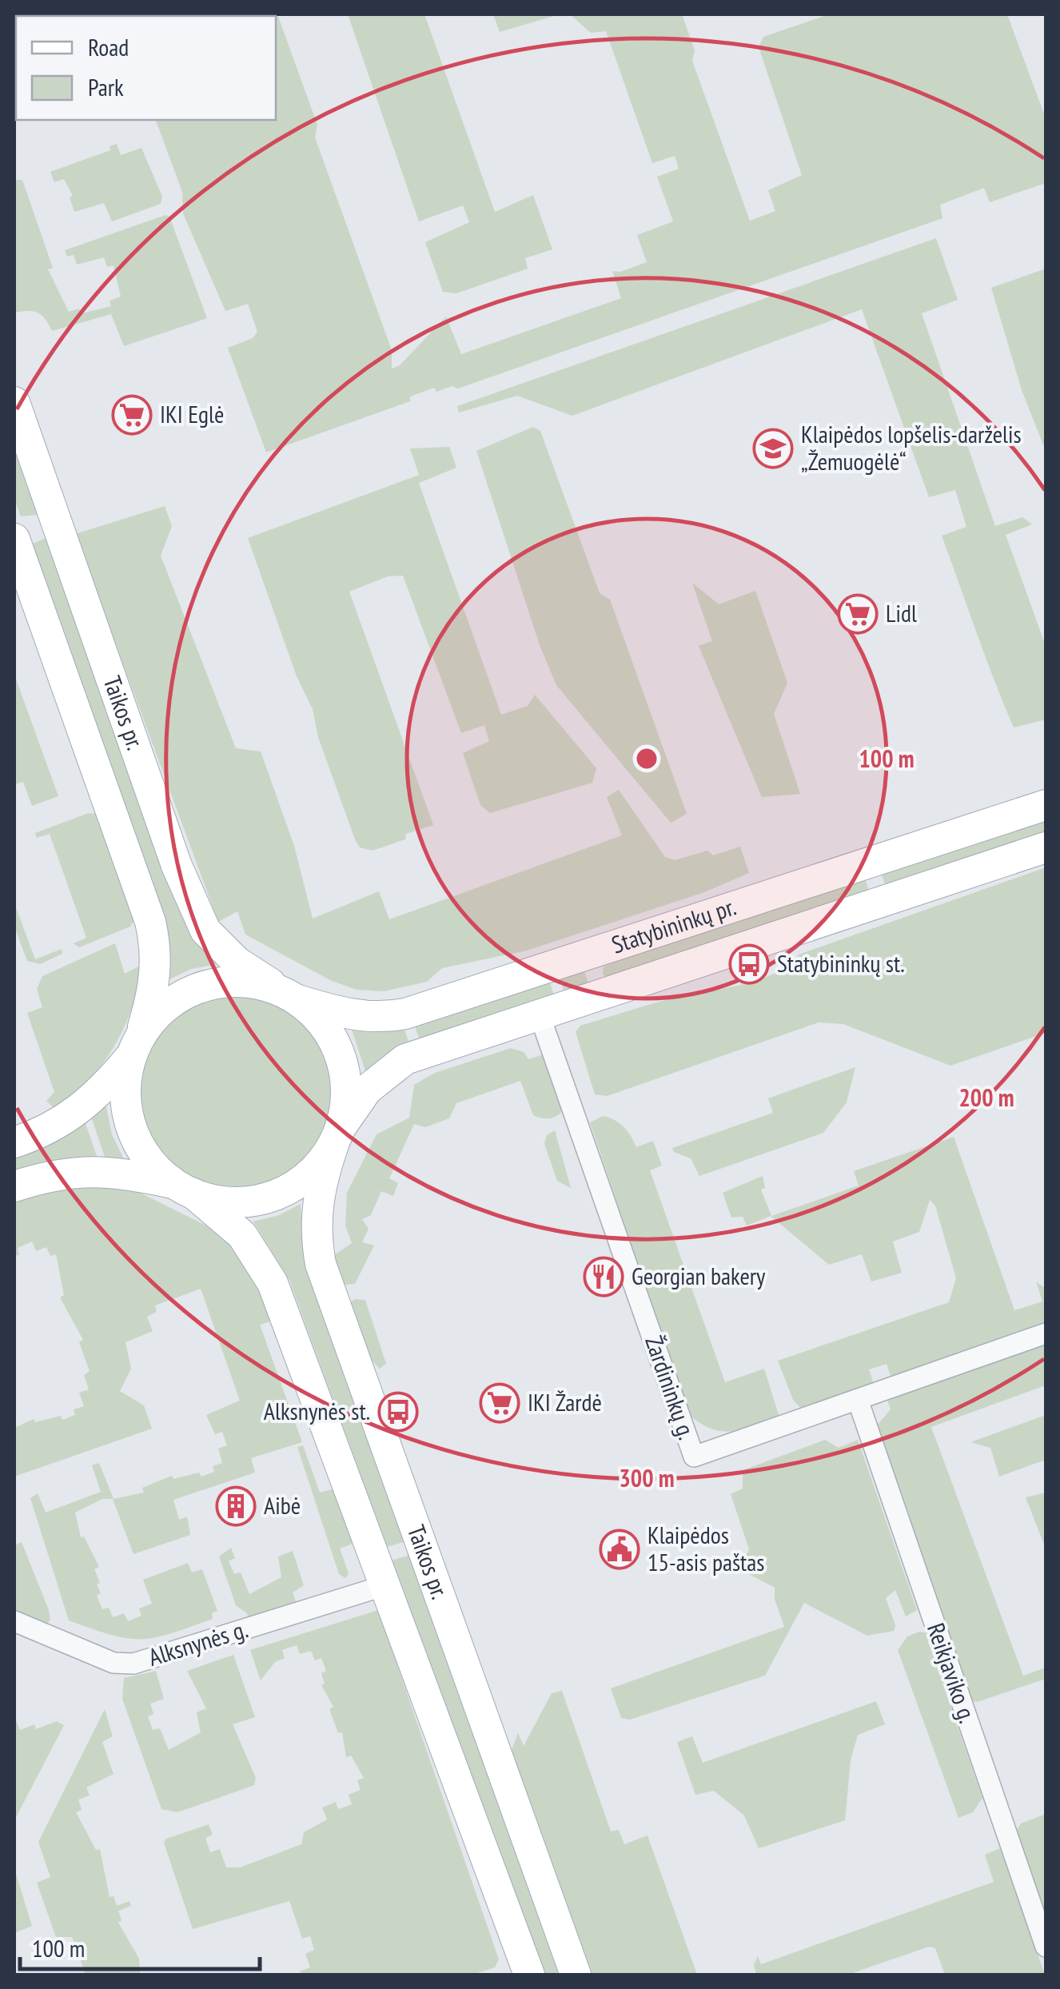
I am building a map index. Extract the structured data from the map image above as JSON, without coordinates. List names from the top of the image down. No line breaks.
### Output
{"streets":{"main road":["Taikos pr.","Statybininkų pr."],"street":["Žardininkų g.","Alksnynės g.","Reikjaviko g."]},"crossings":[["Taikos pr.","Statybininkų pr."],["Taikos pr.","Alksnynės g."],["Statybininkų pr.","Žardininkų g."],["Žardininkų g.","Reikjaviko g."]],"places":{"supermarket":["IKI Eglė","Lidl","IKI Žardė"],"school or university":["Klaipėdos lopšelis-darželis „Žemuogėlė“"],"bus stop":["Statybininkų st.","Alksnynės st."],"restaurant":["Georgian bakery"],"building":["Aibė"],"public building":["Klaipėdos 15-asis paštas"]},"legend":["Road","Park"],"scale_bar":"100 m","rings":["100 m","200 m","300 m"]}
